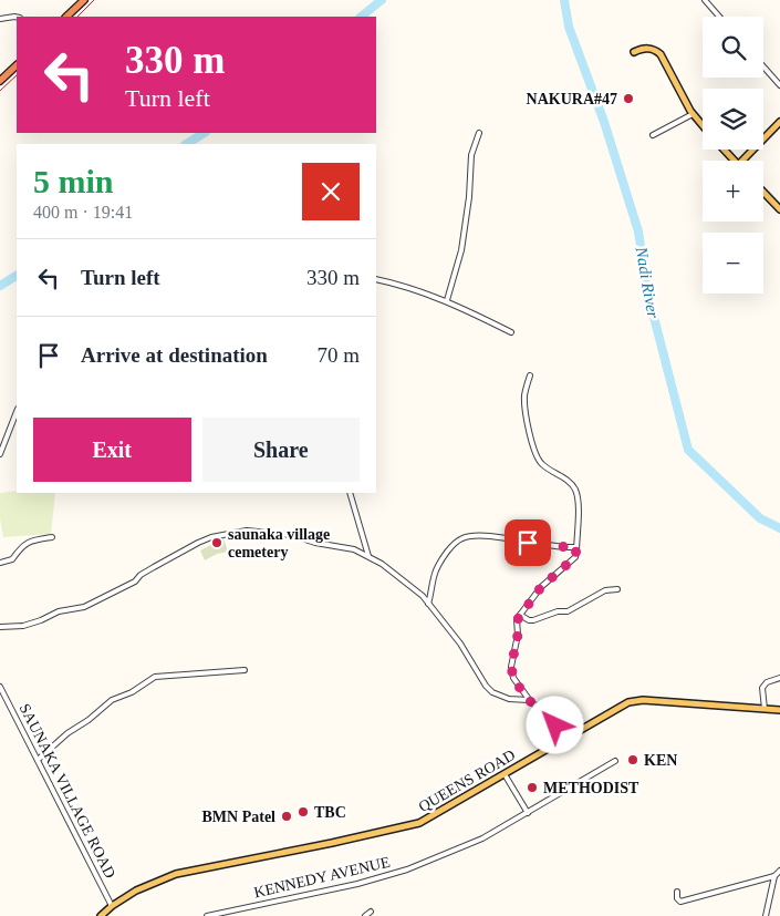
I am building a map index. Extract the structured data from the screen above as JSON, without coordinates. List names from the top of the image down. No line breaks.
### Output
{"streets":{"main road":["QUEENS ROAD"],"street":["SAUNAKA VILLAGE ROAD","KENNEDY AVENUE"]},"crossings":[["QUEENS ROAD","SAUNAKA VILLAGE ROAD"]],"water":["Nadi River"],"places":["NAKURA#47","saunaka village cemetery","KEN","METHODIST","TBC","BMN Patel"],"page":{"map_buttons":["+","−"],"turn":["330 m","Turn left"],"heading":["5 min","400 m · 19:41"],"list":[{"name":"Turn left","value":"330 m"},{"name":"Arrive at destination","value":"70 m"}],"buttons":["Exit","Share"]}}
